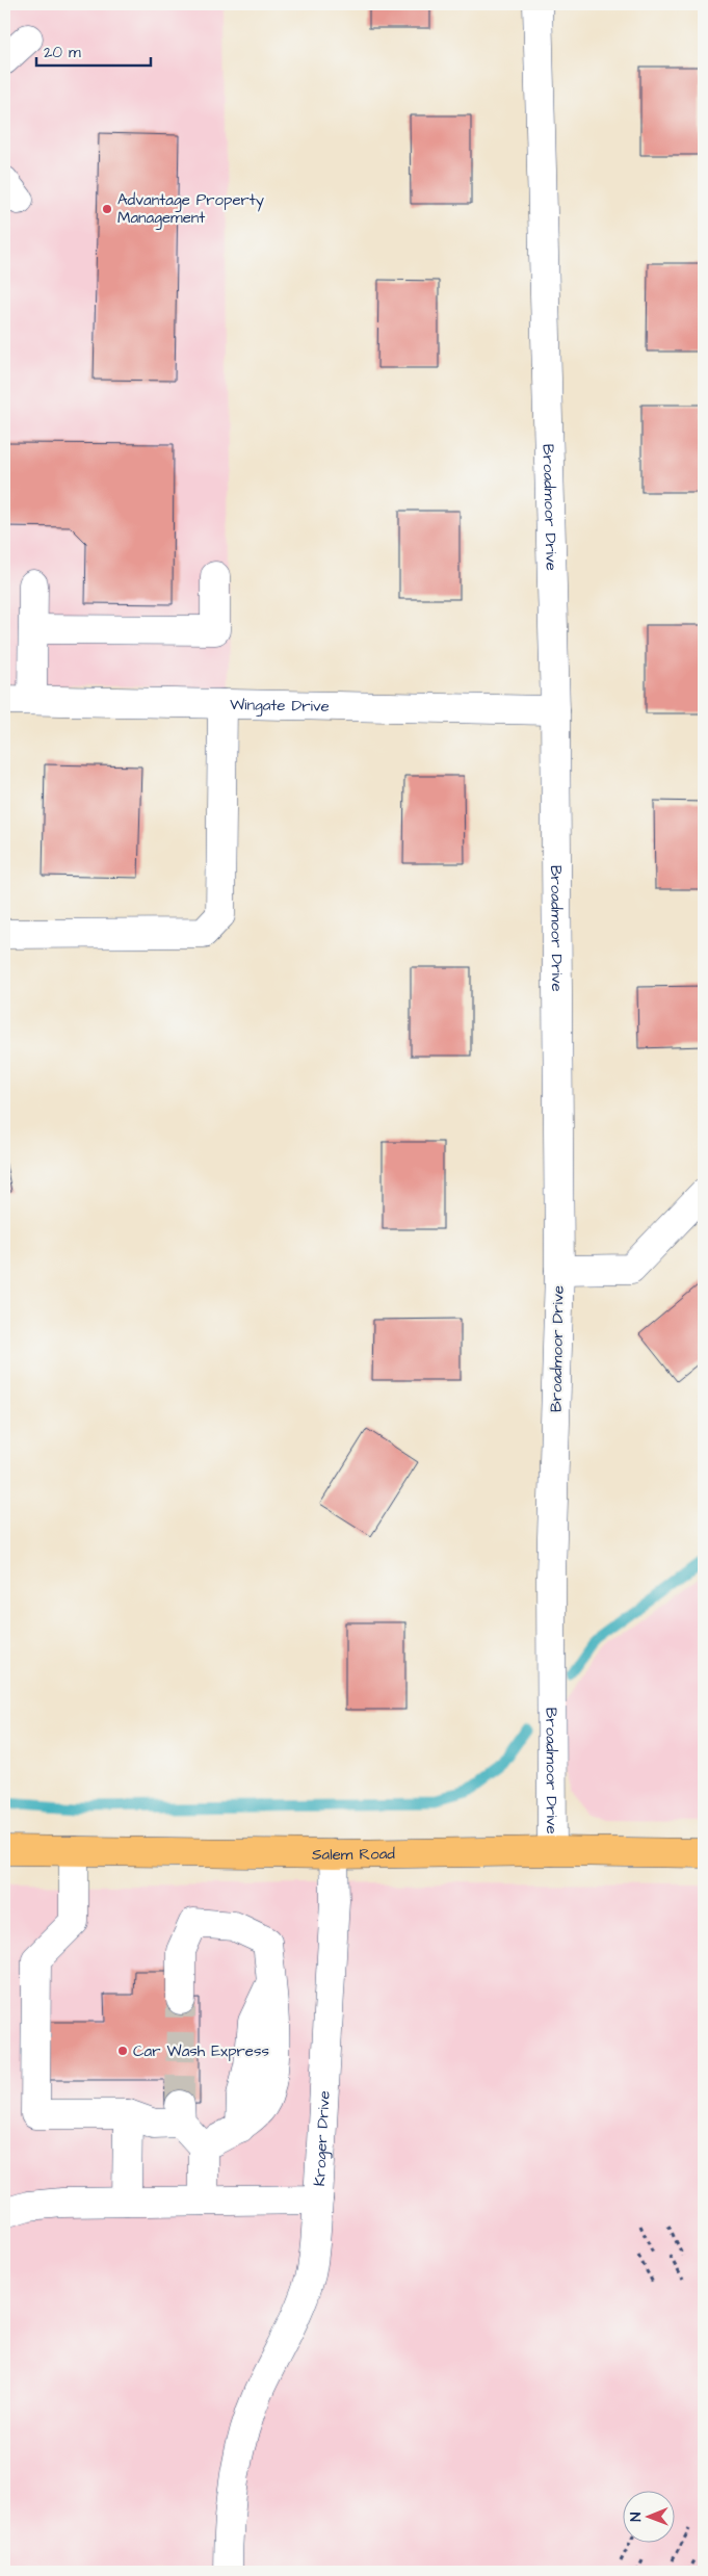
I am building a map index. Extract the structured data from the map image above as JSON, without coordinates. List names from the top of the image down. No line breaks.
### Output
{"streets":{"main road":["Salem Road"],"street":["Broadmoor Drive","Wingate Drive","Kroger Drive"]},"crossings":[["Broadmoor Drive","Wingate Drive"],["Broadmoor Drive","Salem Road"],["Salem Road","Kroger Drive"]],"places":["Advantage Property Management","Car Wash Express"],"scale_bar":"20 m","north":"left"}
